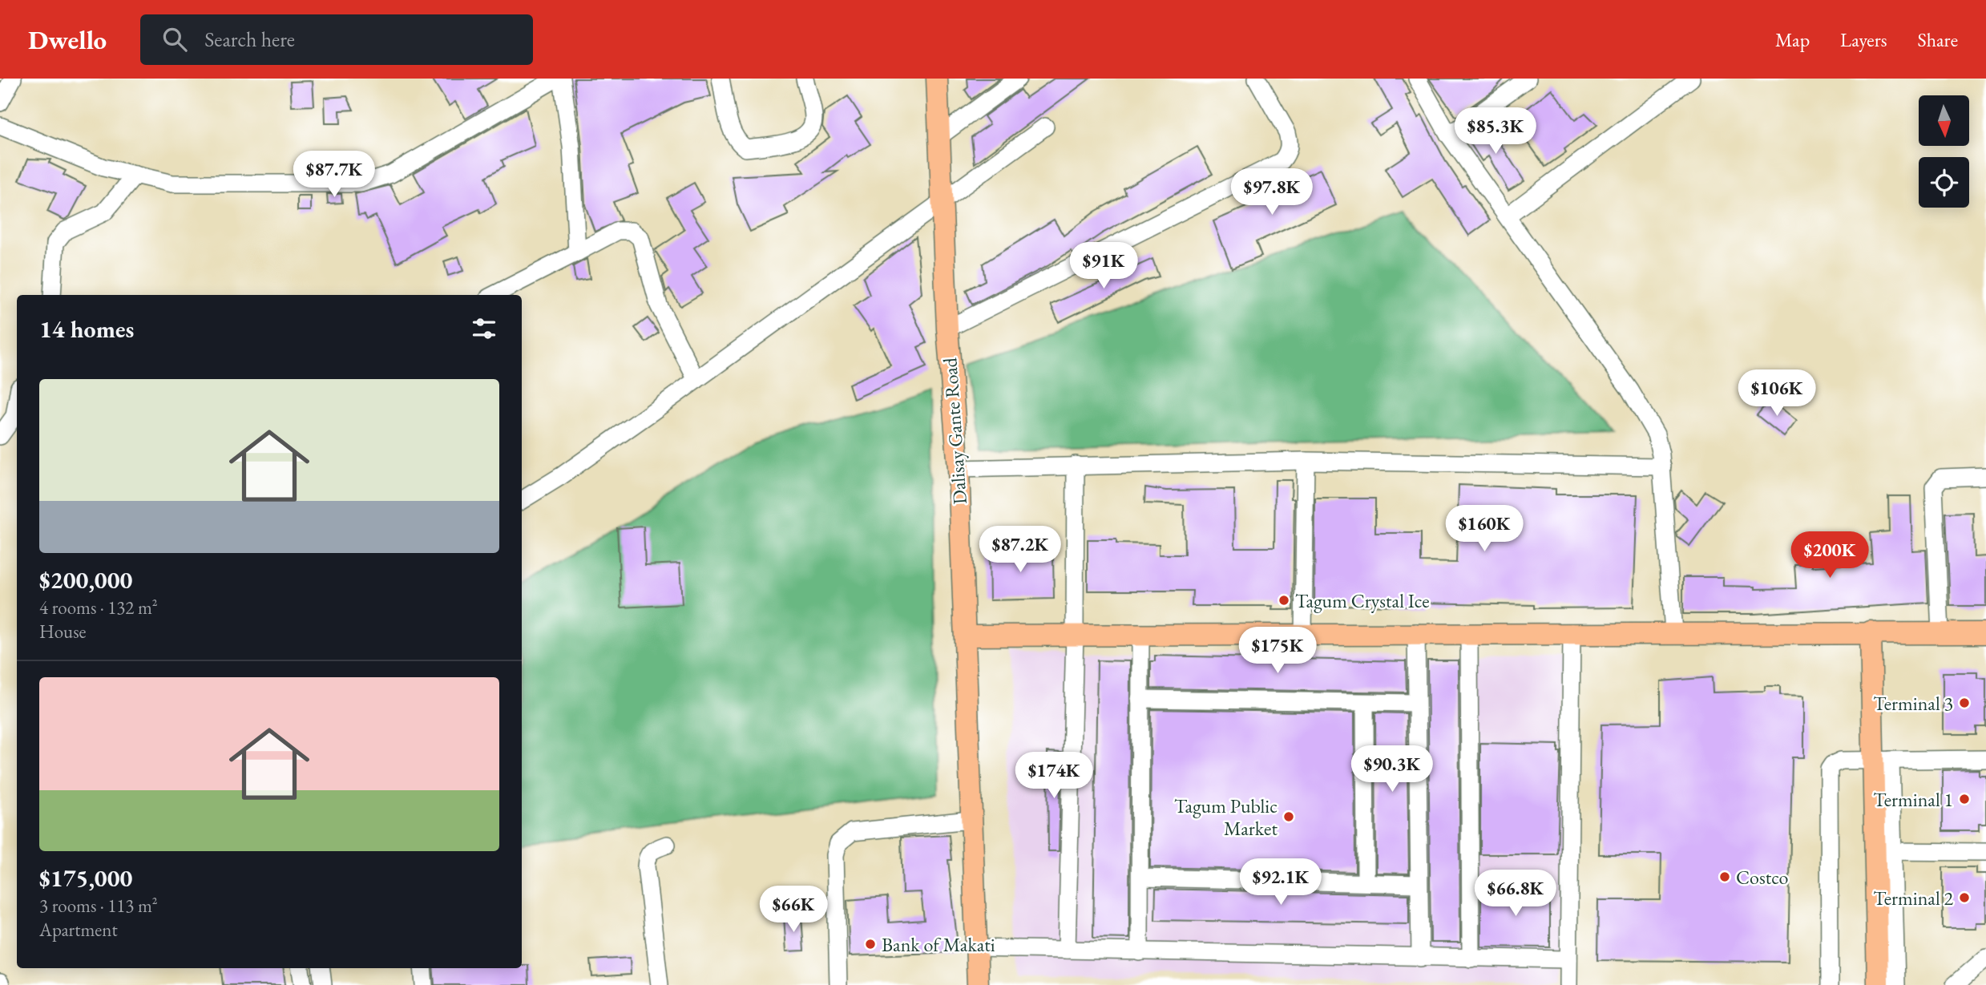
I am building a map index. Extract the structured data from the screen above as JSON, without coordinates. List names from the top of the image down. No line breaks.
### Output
{"streets":{"main road":["Dalisay Gante Road"]},"places":["Tagum Crystal Ice","Terminal 3","Terminal 1","Tagum Public Market","Costco","Terminal 2","Bank of Makati"],"north":"bottom","page":{"header":"Dwello","search":"Search here","nav":["Map","Layers","Share"],"price":["$85.3K","$87.7K","$97.8K","$91K","$106K","$160K","$87.2K","$200K","$175K","$90.3K","$174K","$92.1K","$66.8K","$66K"],"heading":"14 homes","list":[{"name":"$200,000","note":"4 rooms · 132 m² · House"},{"name":"$175,000","note":"3 rooms · 113 m² · Apartment"}]}}
